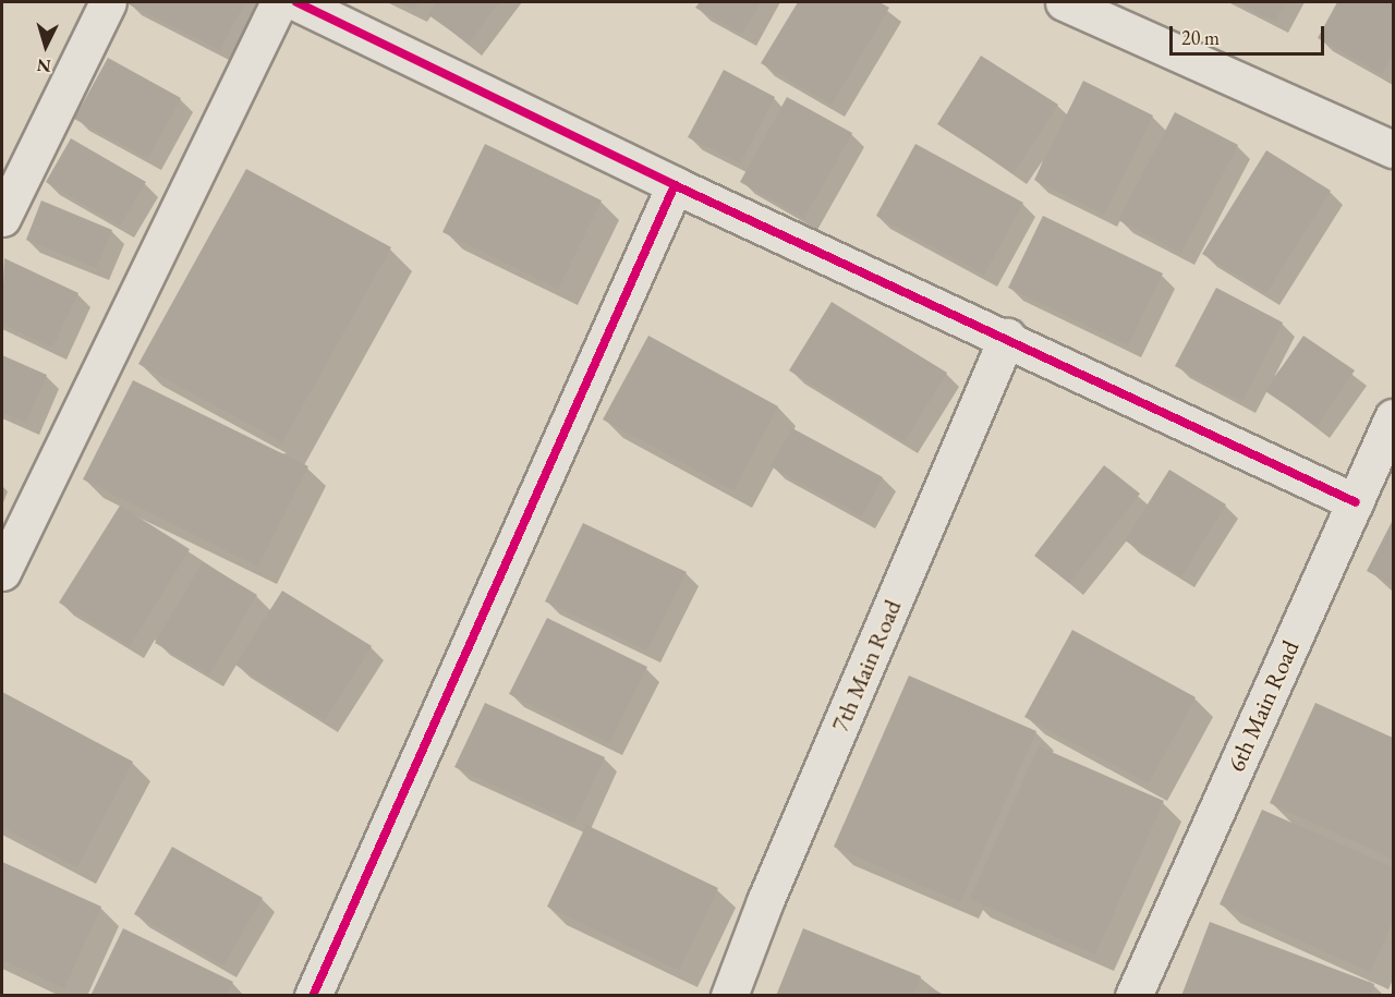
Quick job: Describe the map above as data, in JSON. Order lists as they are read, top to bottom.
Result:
{
  "streets": {
    "street": ["7th Main Road", "6th Main Road"]
  },
  "scale_bar": "20 m",
  "north": "bottom"
}
